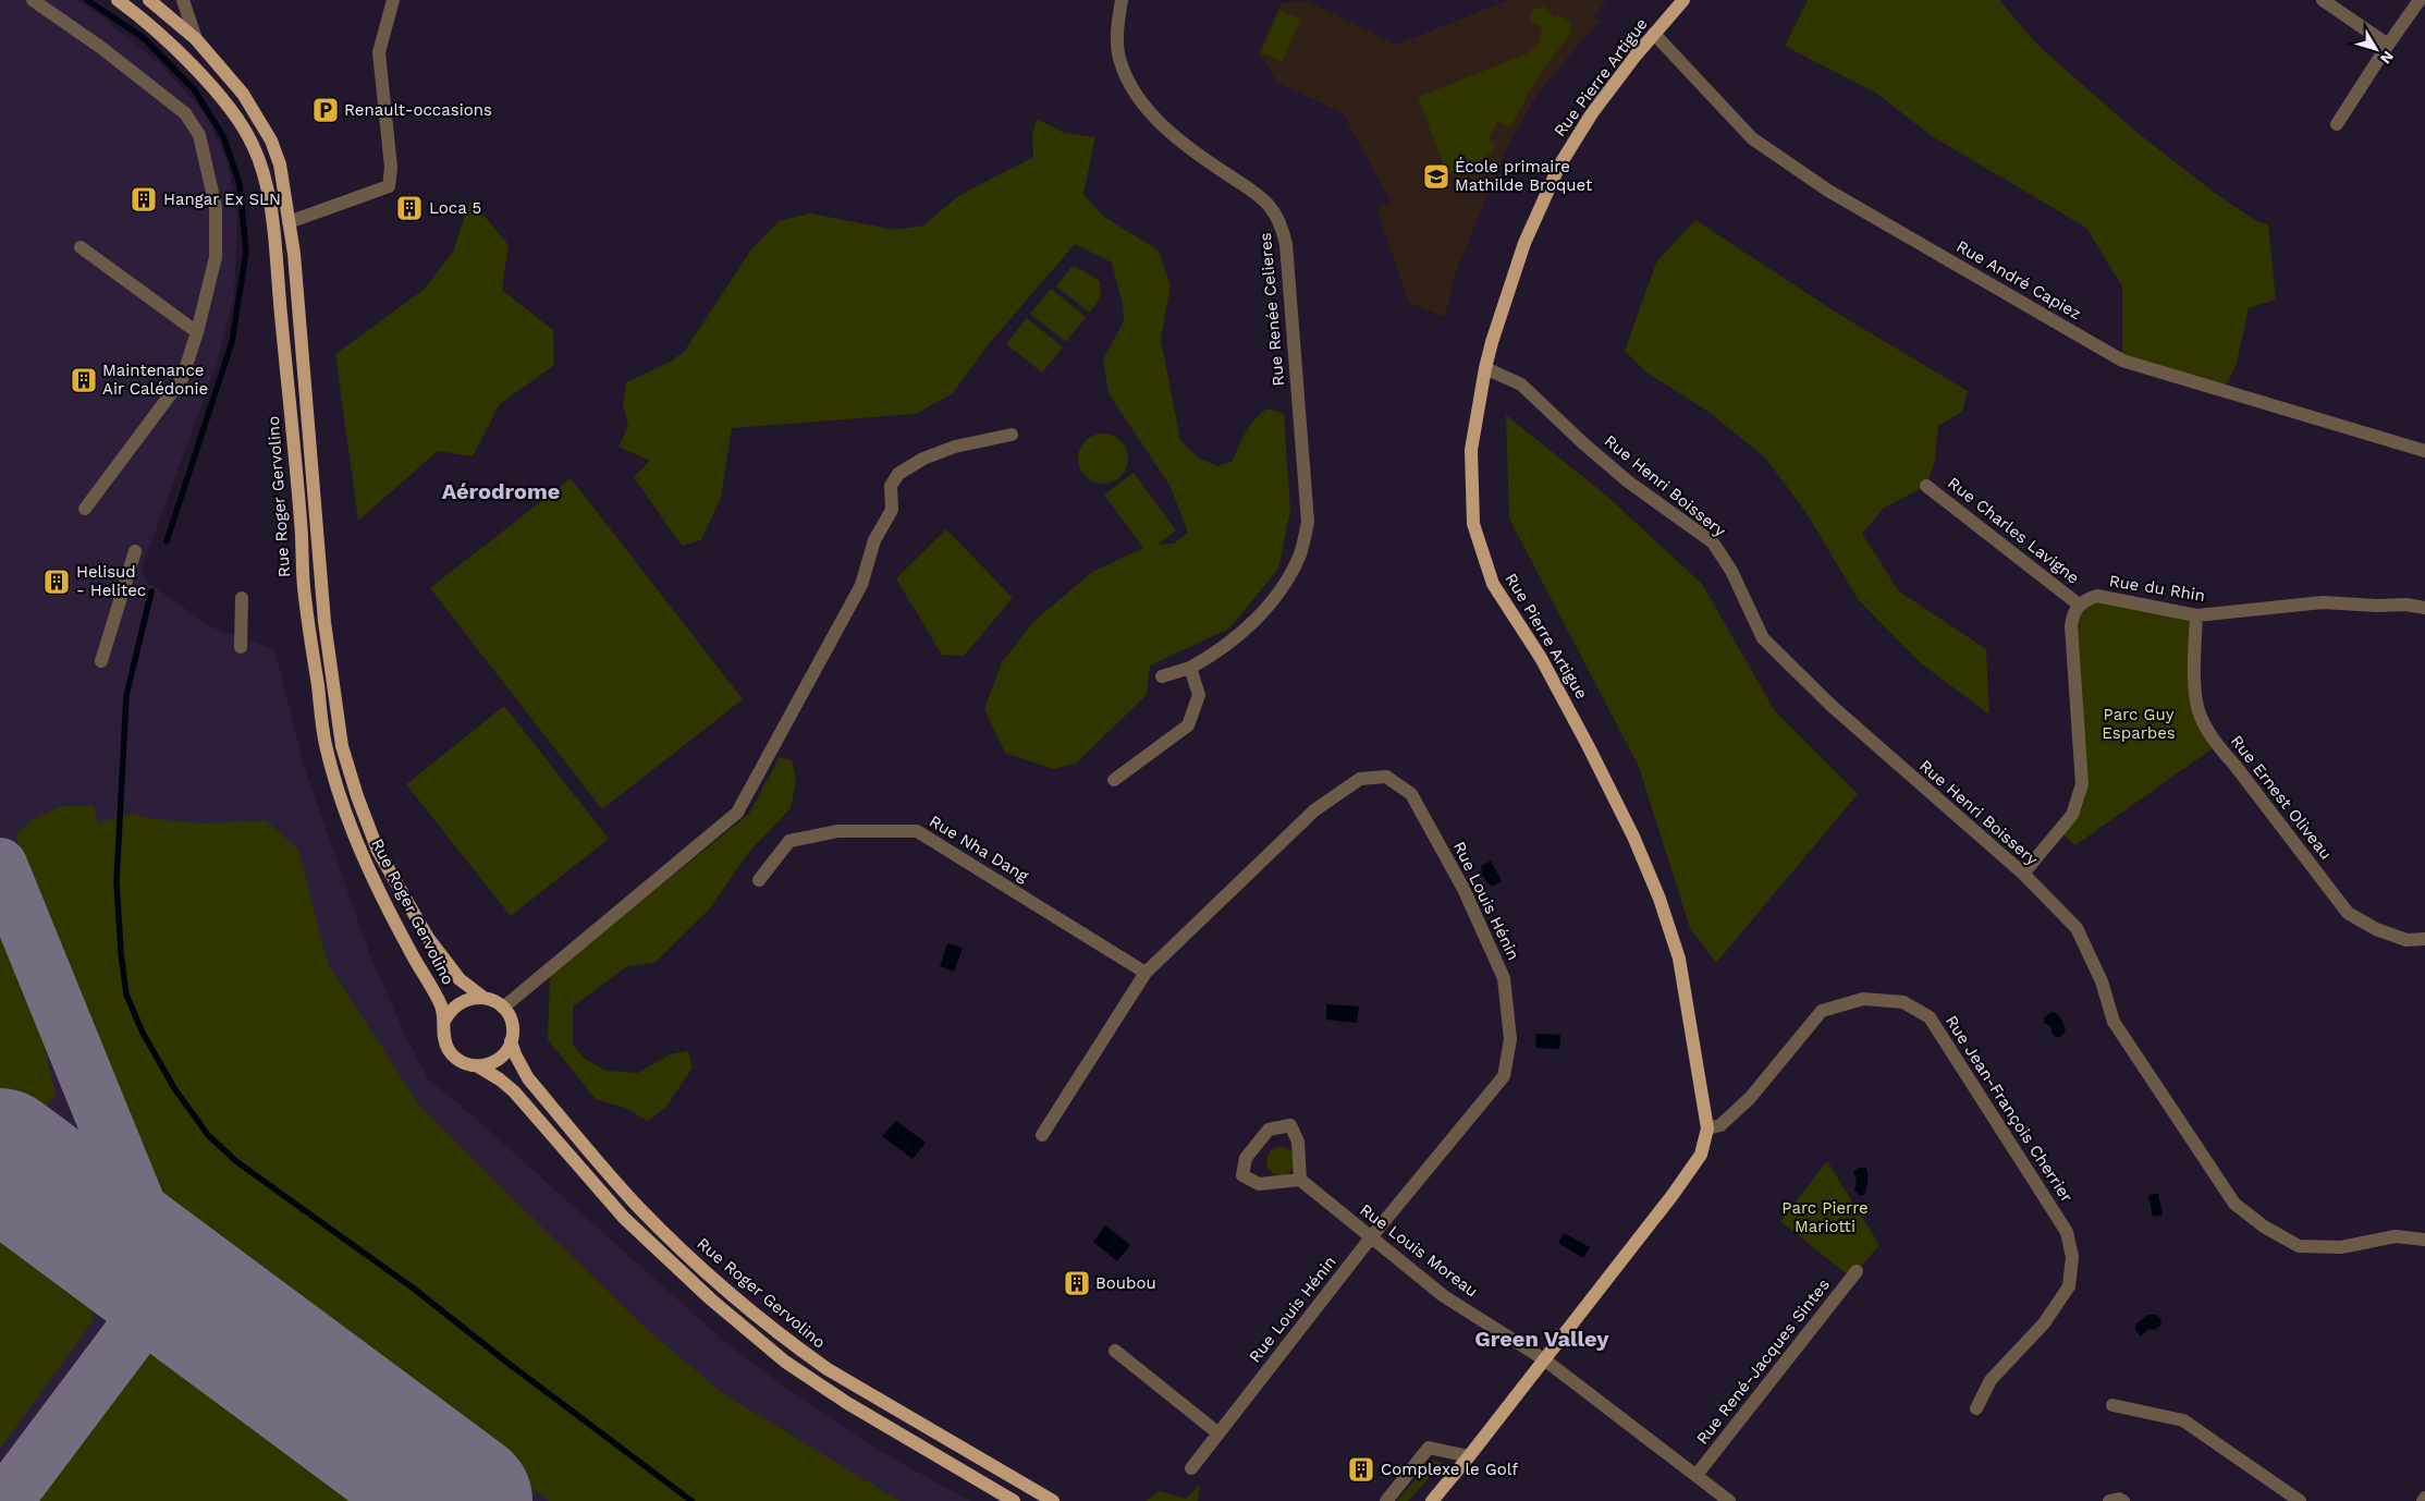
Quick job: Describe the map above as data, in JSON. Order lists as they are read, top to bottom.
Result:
{
  "streets": {
    "main road": ["Rue Pierre Artigue", "Rue Roger Gervolino"],
    "street": [
      "Rue André Capiez",
      "Rue Renée Celieres",
      "Rue Henri Boissery",
      "Rue Charles Lavigne",
      "Rue du Rhin",
      "Rue Ernest Oliveau",
      "Rue Nha Dang",
      "Rue Louis Hénin",
      "Rue Jean-François Cherrier",
      "Rue Louis Moreau",
      "Rue René-Jacques Sintes"
    ]
  },
  "crossings": [
    ["Rue Pierre Artigue", "Rue André Capiez"],
    ["Rue Pierre Artigue", "Rue Henri Boissery"],
    ["Rue Pierre Artigue", "Rue Jean-François Cherrier"],
    ["Rue Charles Lavigne", "Rue du Rhin"],
    ["Rue du Rhin", "Rue Ernest Oliveau"],
    ["Rue Nha Dang", "Rue Louis Hénin"],
    ["Rue Louis Hénin", "Rue Louis Moreau"],
    ["Rue Louis Moreau", "Rue René-Jacques Sintes"]
  ],
  "districts": ["Aérodrome", "Green Valley"],
  "parks": ["Parc Guy Esparbes", "Parc Pierre Mariotti"],
  "places": {
    "parking": ["Renault-occasions"],
    "school or university": ["École primaire Mathilde Broquet"],
    "building": [
      "Hangar Ex SLN",
      "Loca 5",
      "Maintenance Air Calédonie",
      "Helisud - Helitec",
      "Boubou",
      "Complexe le Golf"
    ]
  },
  "north": "bottom right"
}
